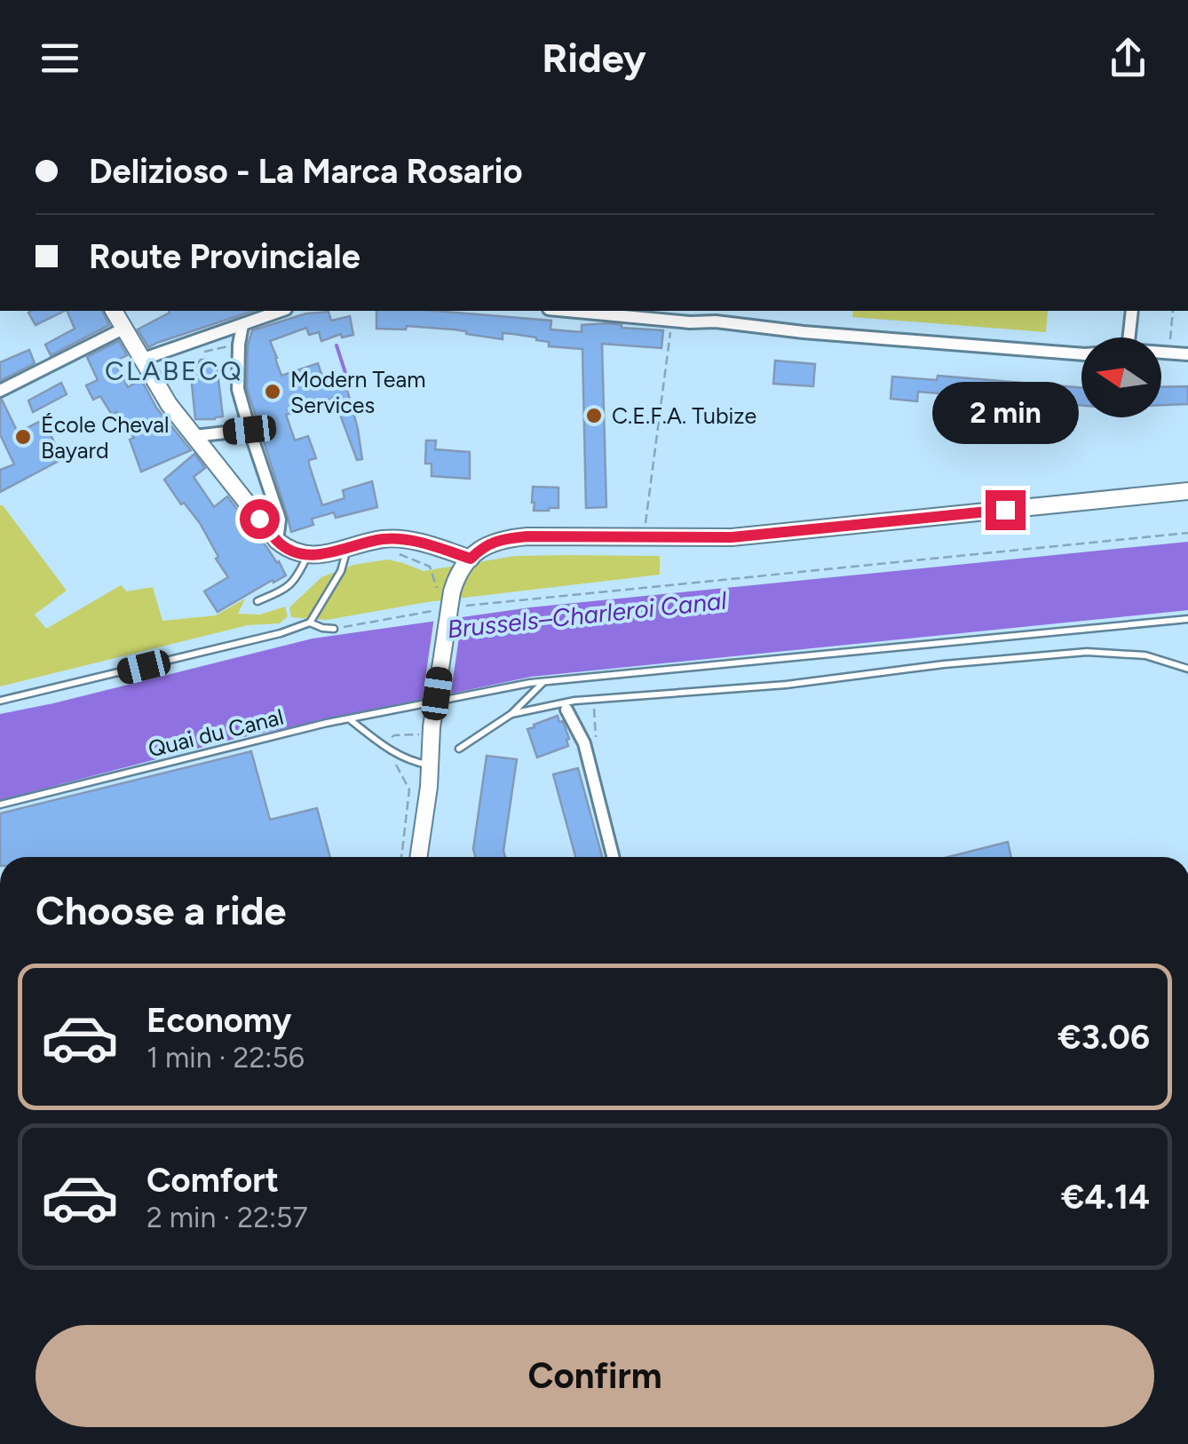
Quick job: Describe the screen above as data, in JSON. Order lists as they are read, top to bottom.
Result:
{
  "streets": {
    "lane": ["Quai du Canal"]
  },
  "districts": ["CLABECQ"],
  "water": ["Brussels–Charleroi Canal"],
  "places": ["Modern Team Services", "C.E.F.A. Tubize", "École Cheval Bayard"],
  "north": "left",
  "page": {
    "header": "Ridey",
    "banner": ["Delizioso - La Marca Rosario", "Route Provinciale"],
    "bubble": "2 min",
    "heading": "Choose a ride",
    "list": [
      {
        "name": "Economy",
        "note": "1 min · 22:56",
        "value": "€3.06"
      },
      {
        "name": "Comfort",
        "note": "2 min · 22:57",
        "value": "€4.14"
      }
    ],
    "buttons": "Confirm"
  }
}
